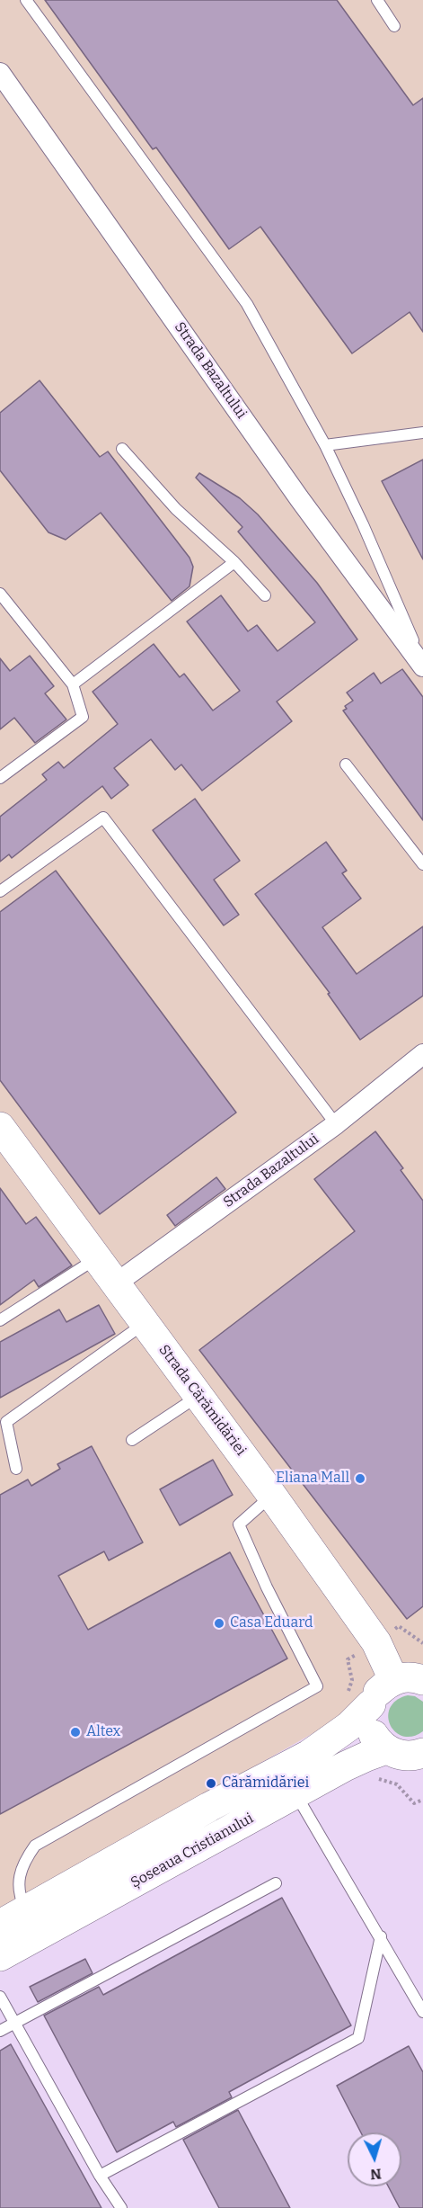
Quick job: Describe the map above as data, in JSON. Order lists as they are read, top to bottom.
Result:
{
  "streets": {
    "street": ["Strada Bazaltului", "Strada Cărămidăriei", "Șoseaua Cristianului"]
  },
  "crossings": [
    ["Strada Bazaltului", "Strada Cărămidăriei"],
    ["Strada Cărămidăriei", "Șoseaua Cristianului"]
  ],
  "places": [
    "Eliana Mall",
    "Casa Eduard",
    "Altex",
    "Cărămidăriei"
  ],
  "north": "bottom"
}
